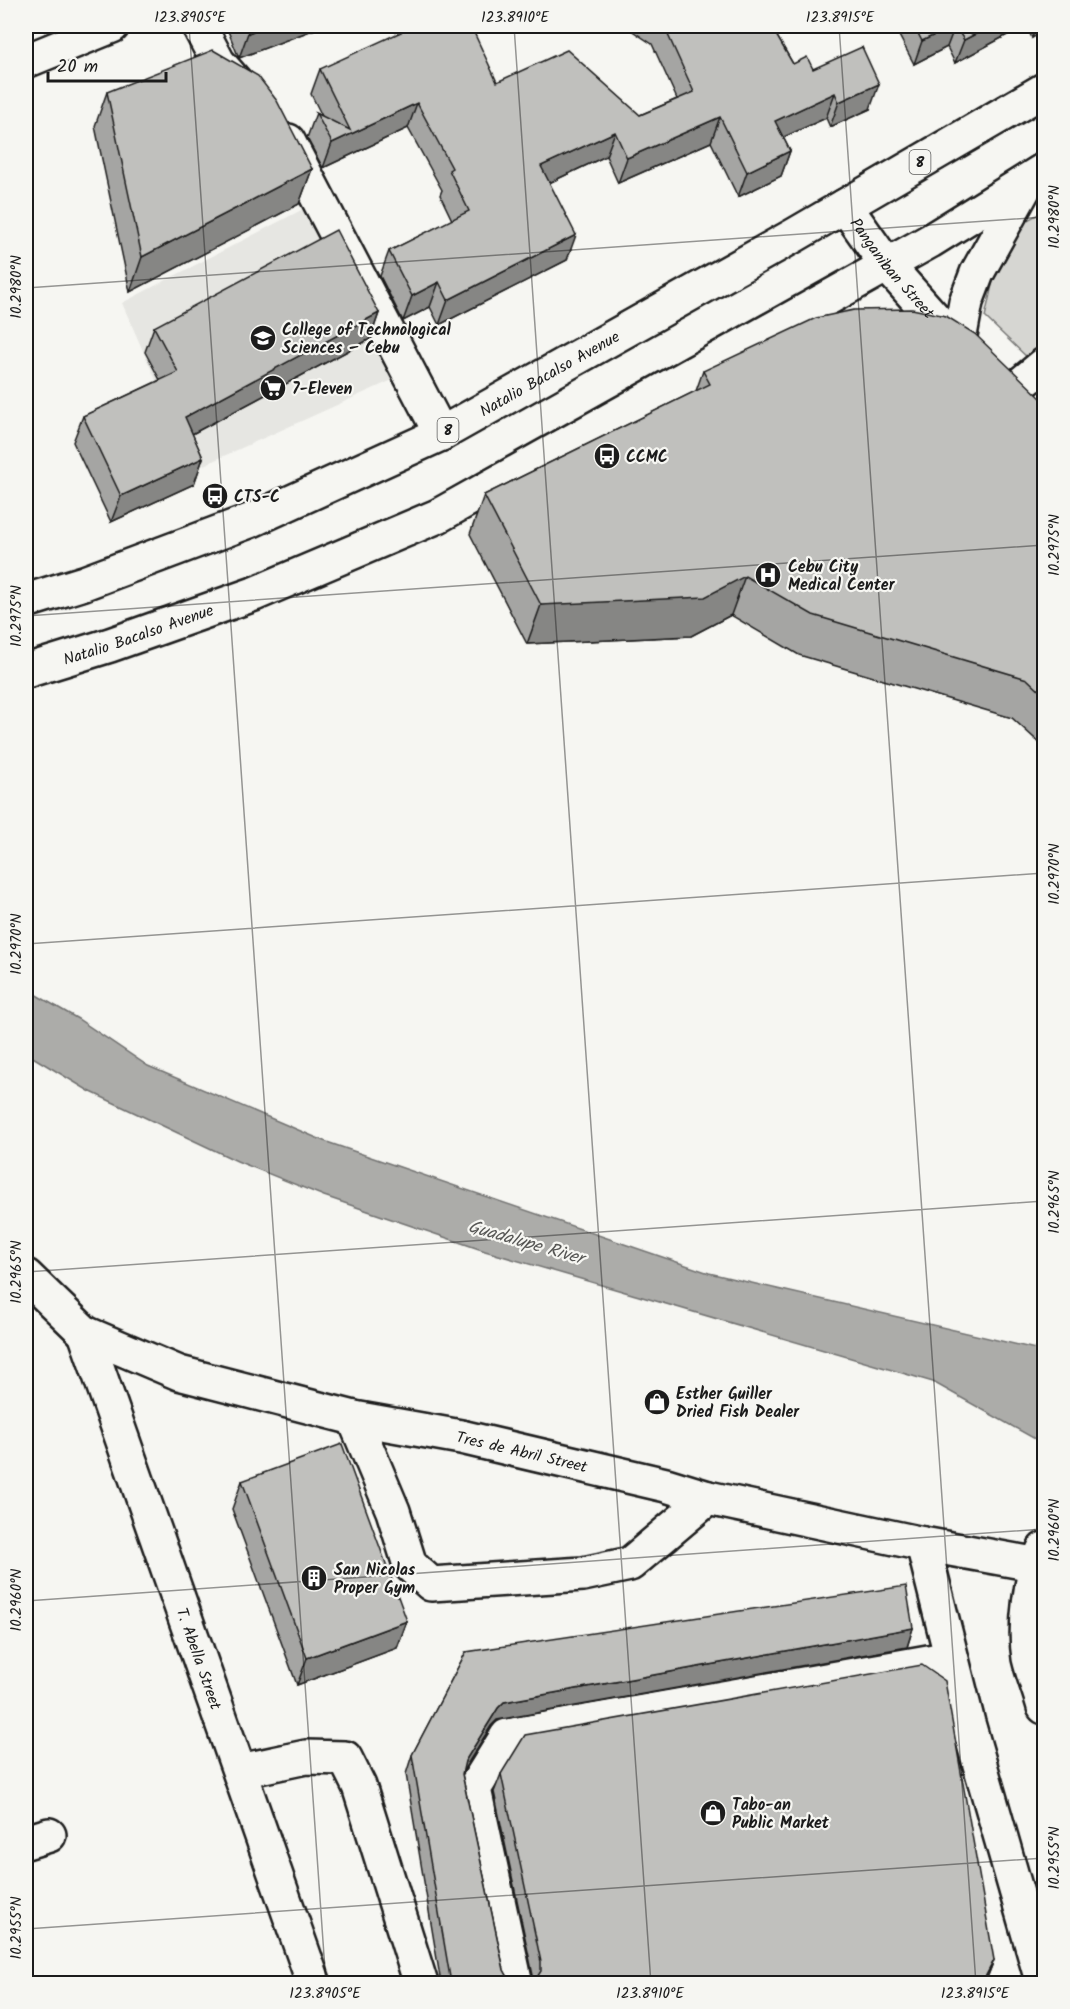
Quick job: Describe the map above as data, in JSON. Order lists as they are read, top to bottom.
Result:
{
  "streets": {
    "street": [
      "8",
      "Panganiban Street",
      "Natalio Bacalso Avenue",
      "Tres de Abril Street",
      "T. Abella Street"
    ]
  },
  "crossings": [
    ["Panganiban Street", "Natalio Bacalso Avenue"],
    ["Tres de Abril Street", "T. Abella Street"]
  ],
  "water": ["Guadalupe River"],
  "places": {
    "school or university": ["College of Technological Sciences – Cebu"],
    "supermarket": ["7-Eleven"],
    "bus stop": ["CCMC", "CTS-C"],
    "hospital": ["Cebu City Medical Center"],
    "shop": ["Esther Guiller Dried Fish Dealer", "Tabo-an Public Market"],
    "building": ["San Nicolas Proper Gym"]
  },
  "scale_bar": "20 m",
  "coordinates": [
    "123.8905°E",
    "123.8910°E",
    "123.8915°E",
    "10.2980°N",
    "10.2975°N",
    "10.2970°N",
    "10.2965°N",
    "10.2960°N",
    "10.2955°N"
  ]
}
